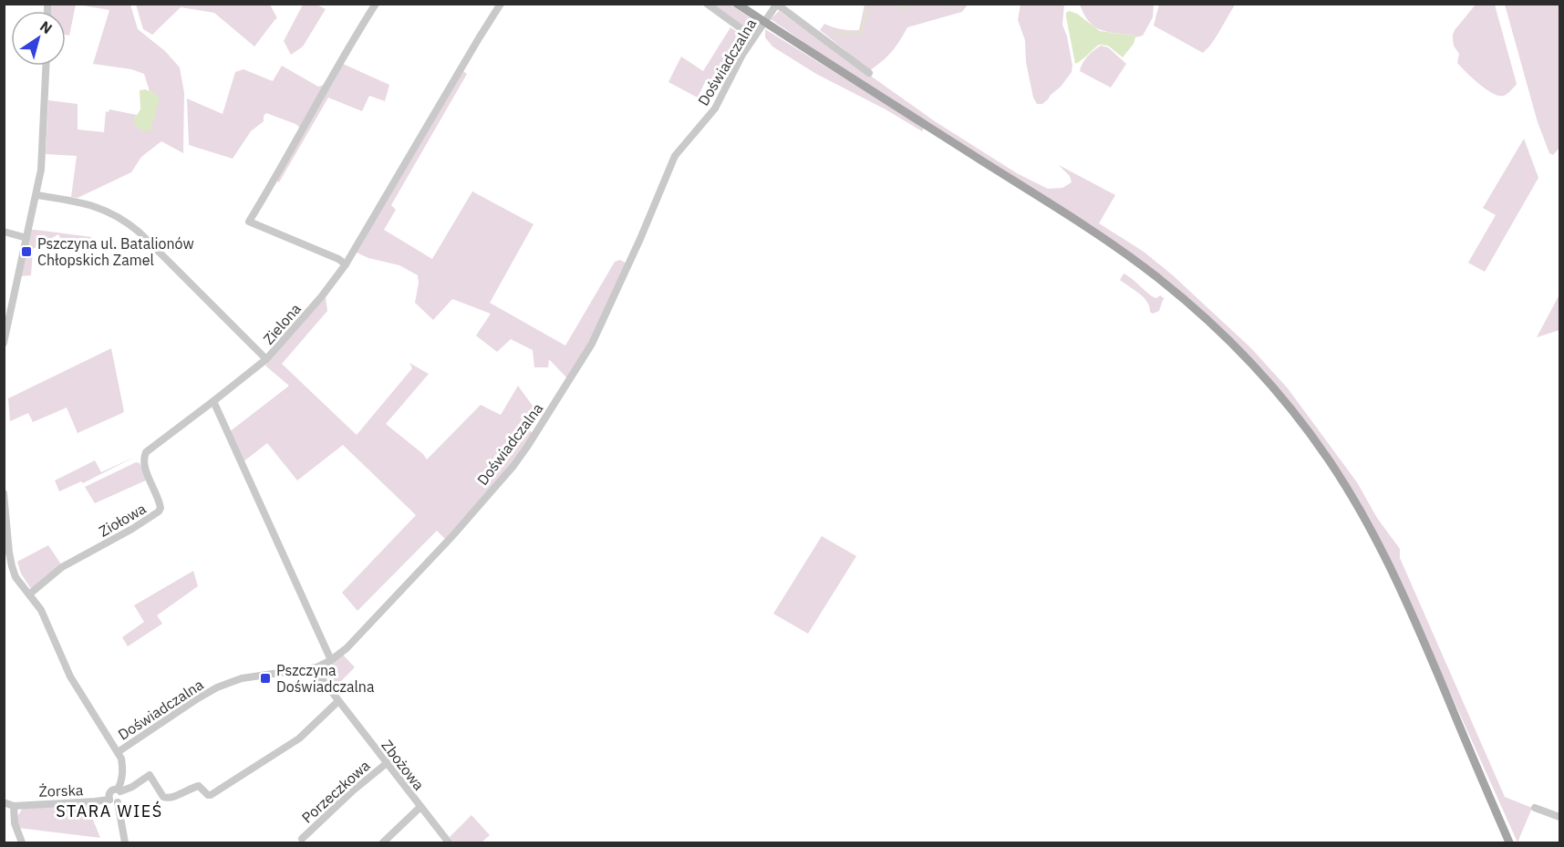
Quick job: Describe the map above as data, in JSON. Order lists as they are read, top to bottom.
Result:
{
  "streets": {
    "street": [
      "Doświadczalna",
      "Zielona",
      "Ziołowa",
      "Zbożowa",
      "Żorska",
      "Porzeczkowa"
    ]
  },
  "crossings": [
    ["Doświadczalna", "Zbożowa"],
    ["Zielona", "Ziołowa"],
    ["Zbożowa", "Porzeczkowa"]
  ],
  "districts": ["STARA WIEŚ"],
  "places": {
    "transit": ["Pszczyna ul. Batalionów Chłopskich Zamel", "Pszczyna Doświadczalna"]
  },
  "north": "top right"
}
